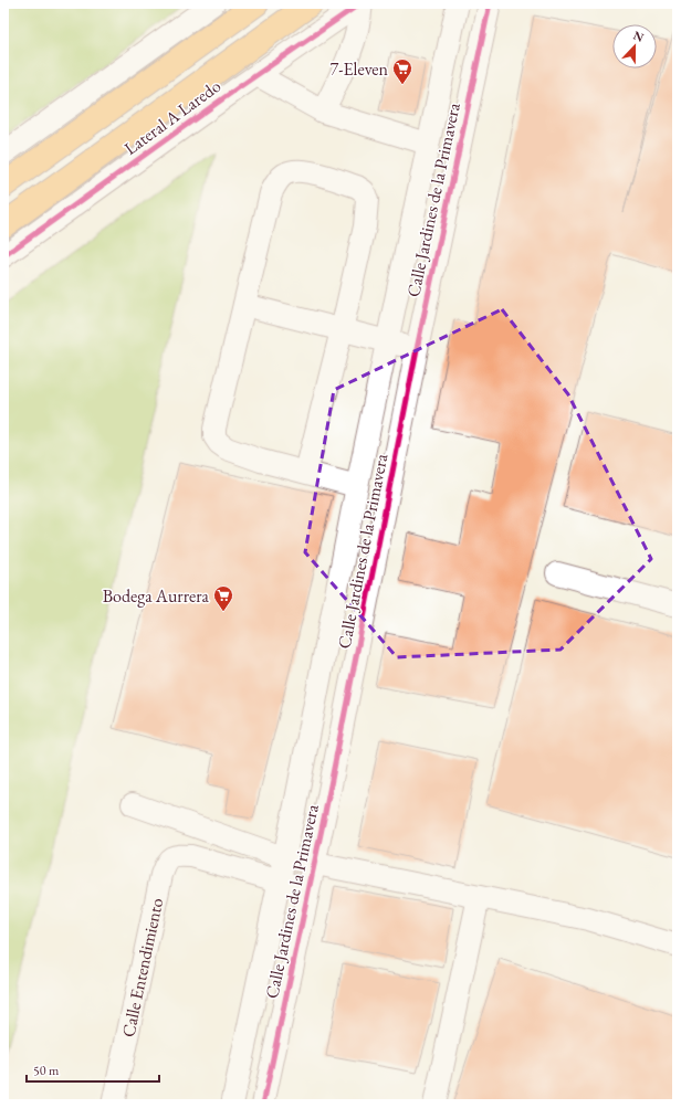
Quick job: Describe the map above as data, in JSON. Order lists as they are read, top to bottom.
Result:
{
  "streets": {
    "street": ["Lateral A Laredo", "Calle Jardines de la Primavera", "Calle Entendimiento"]
  },
  "crossings": [
    ["Calle Jardines de la Primavera", "Calle Entendimiento"]
  ],
  "places": {
    "supermarket": ["7-Eleven", "Bodega Aurrera"]
  },
  "scale_bar": "50 m",
  "north": "top"
}
